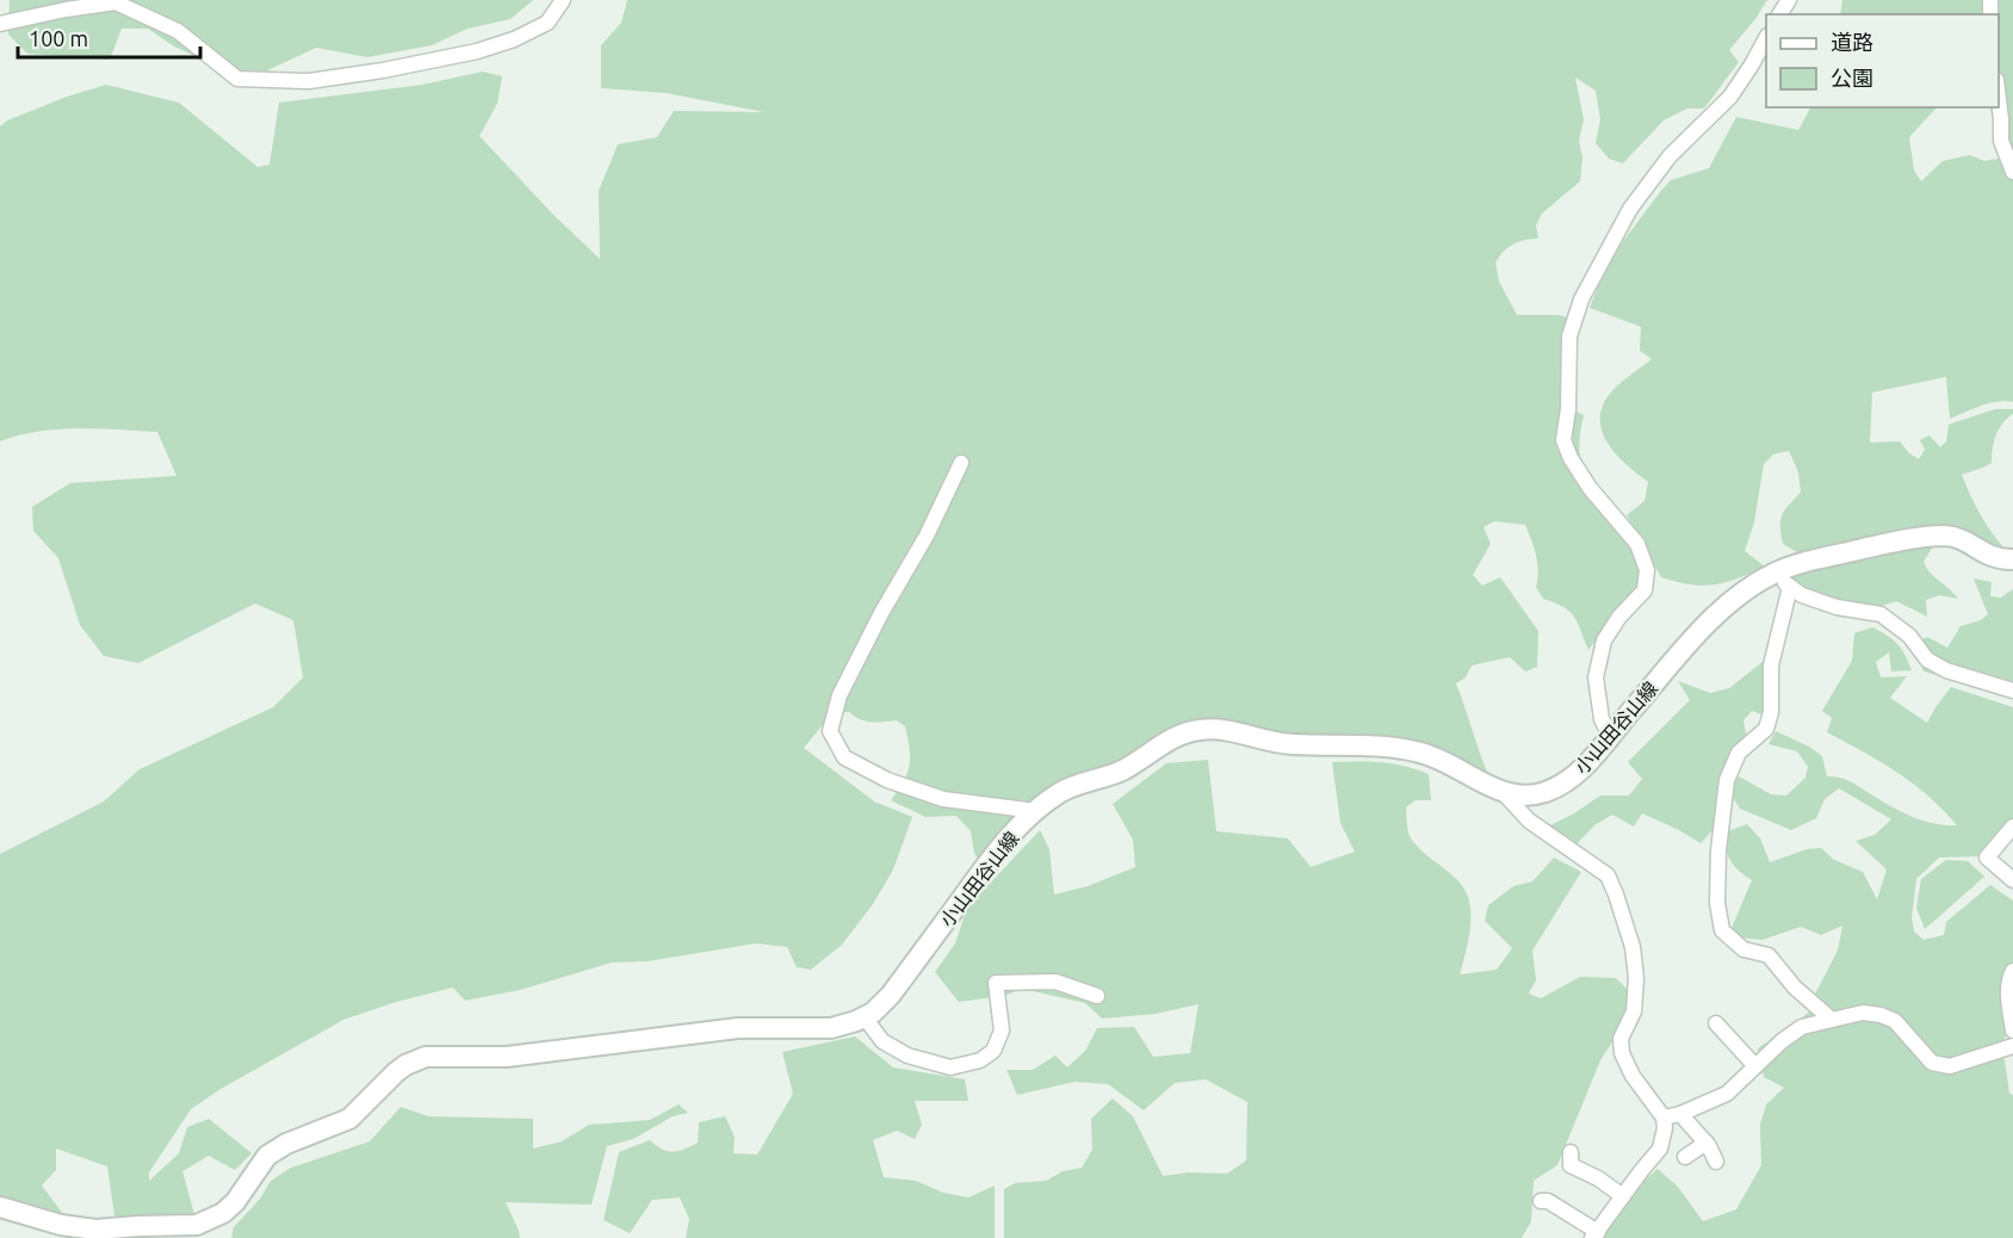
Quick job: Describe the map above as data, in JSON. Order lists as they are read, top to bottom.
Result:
{
  "streets": {
    "main road": ["小山田谷山線"]
  },
  "legend": ["道路", "公園"],
  "scale_bar": "100 m"
}
